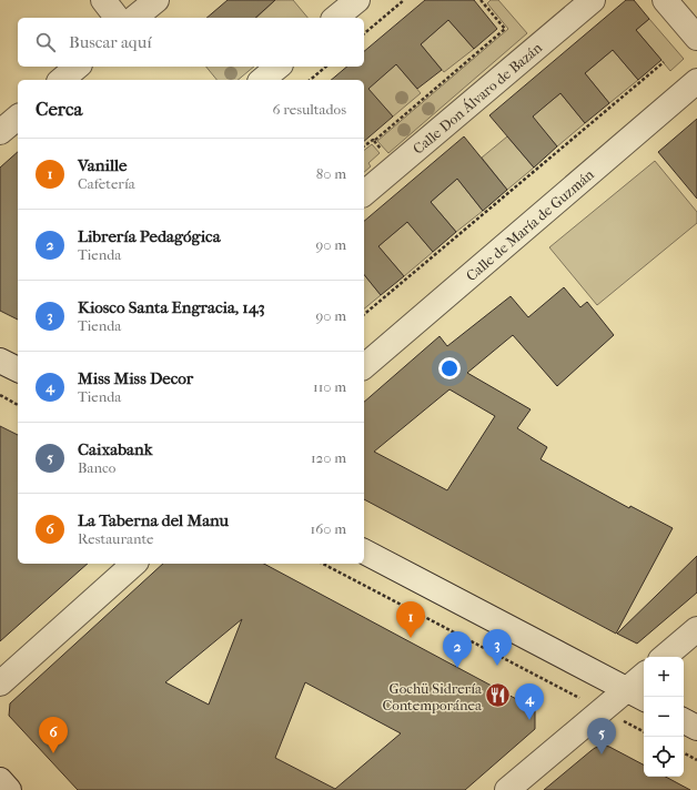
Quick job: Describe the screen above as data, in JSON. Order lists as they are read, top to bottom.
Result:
{
  "streets": {
    "street": ["Calle Don Álvaro de Bazán", "Calle de María de Guzmán"]
  },
  "places": {
    "restaurant": ["Gochü Sidrería Contemporánea"]
  },
  "page": {
    "search": "Buscar aquí",
    "heading": ["Cerca", "6 resultados"],
    "list": [
      {
        "mark": "1",
        "name": "Vanille",
        "note": "Cafetería",
        "value": "80 m"
      },
      {
        "mark": "2",
        "name": "Librería Pedagógica",
        "note": "Tienda",
        "value": "90 m"
      },
      {
        "mark": "3",
        "name": "Kiosco Santa Engracia, 143",
        "note": "Tienda",
        "value": "90 m"
      },
      {
        "mark": "4",
        "name": "Miss Miss Decor",
        "note": "Tienda",
        "value": "110 m"
      },
      {
        "mark": "5",
        "name": "Caixabank",
        "note": "Banco",
        "value": "120 m"
      },
      {
        "mark": "6",
        "name": "La Taberna del Manu",
        "note": "Restaurante",
        "value": "160 m"
      }
    ],
    "pins": [
      "1",
      "3",
      "2",
      "4",
      "6",
      "5"
    ],
    "map_buttons": ["+", "−"]
  }
}
